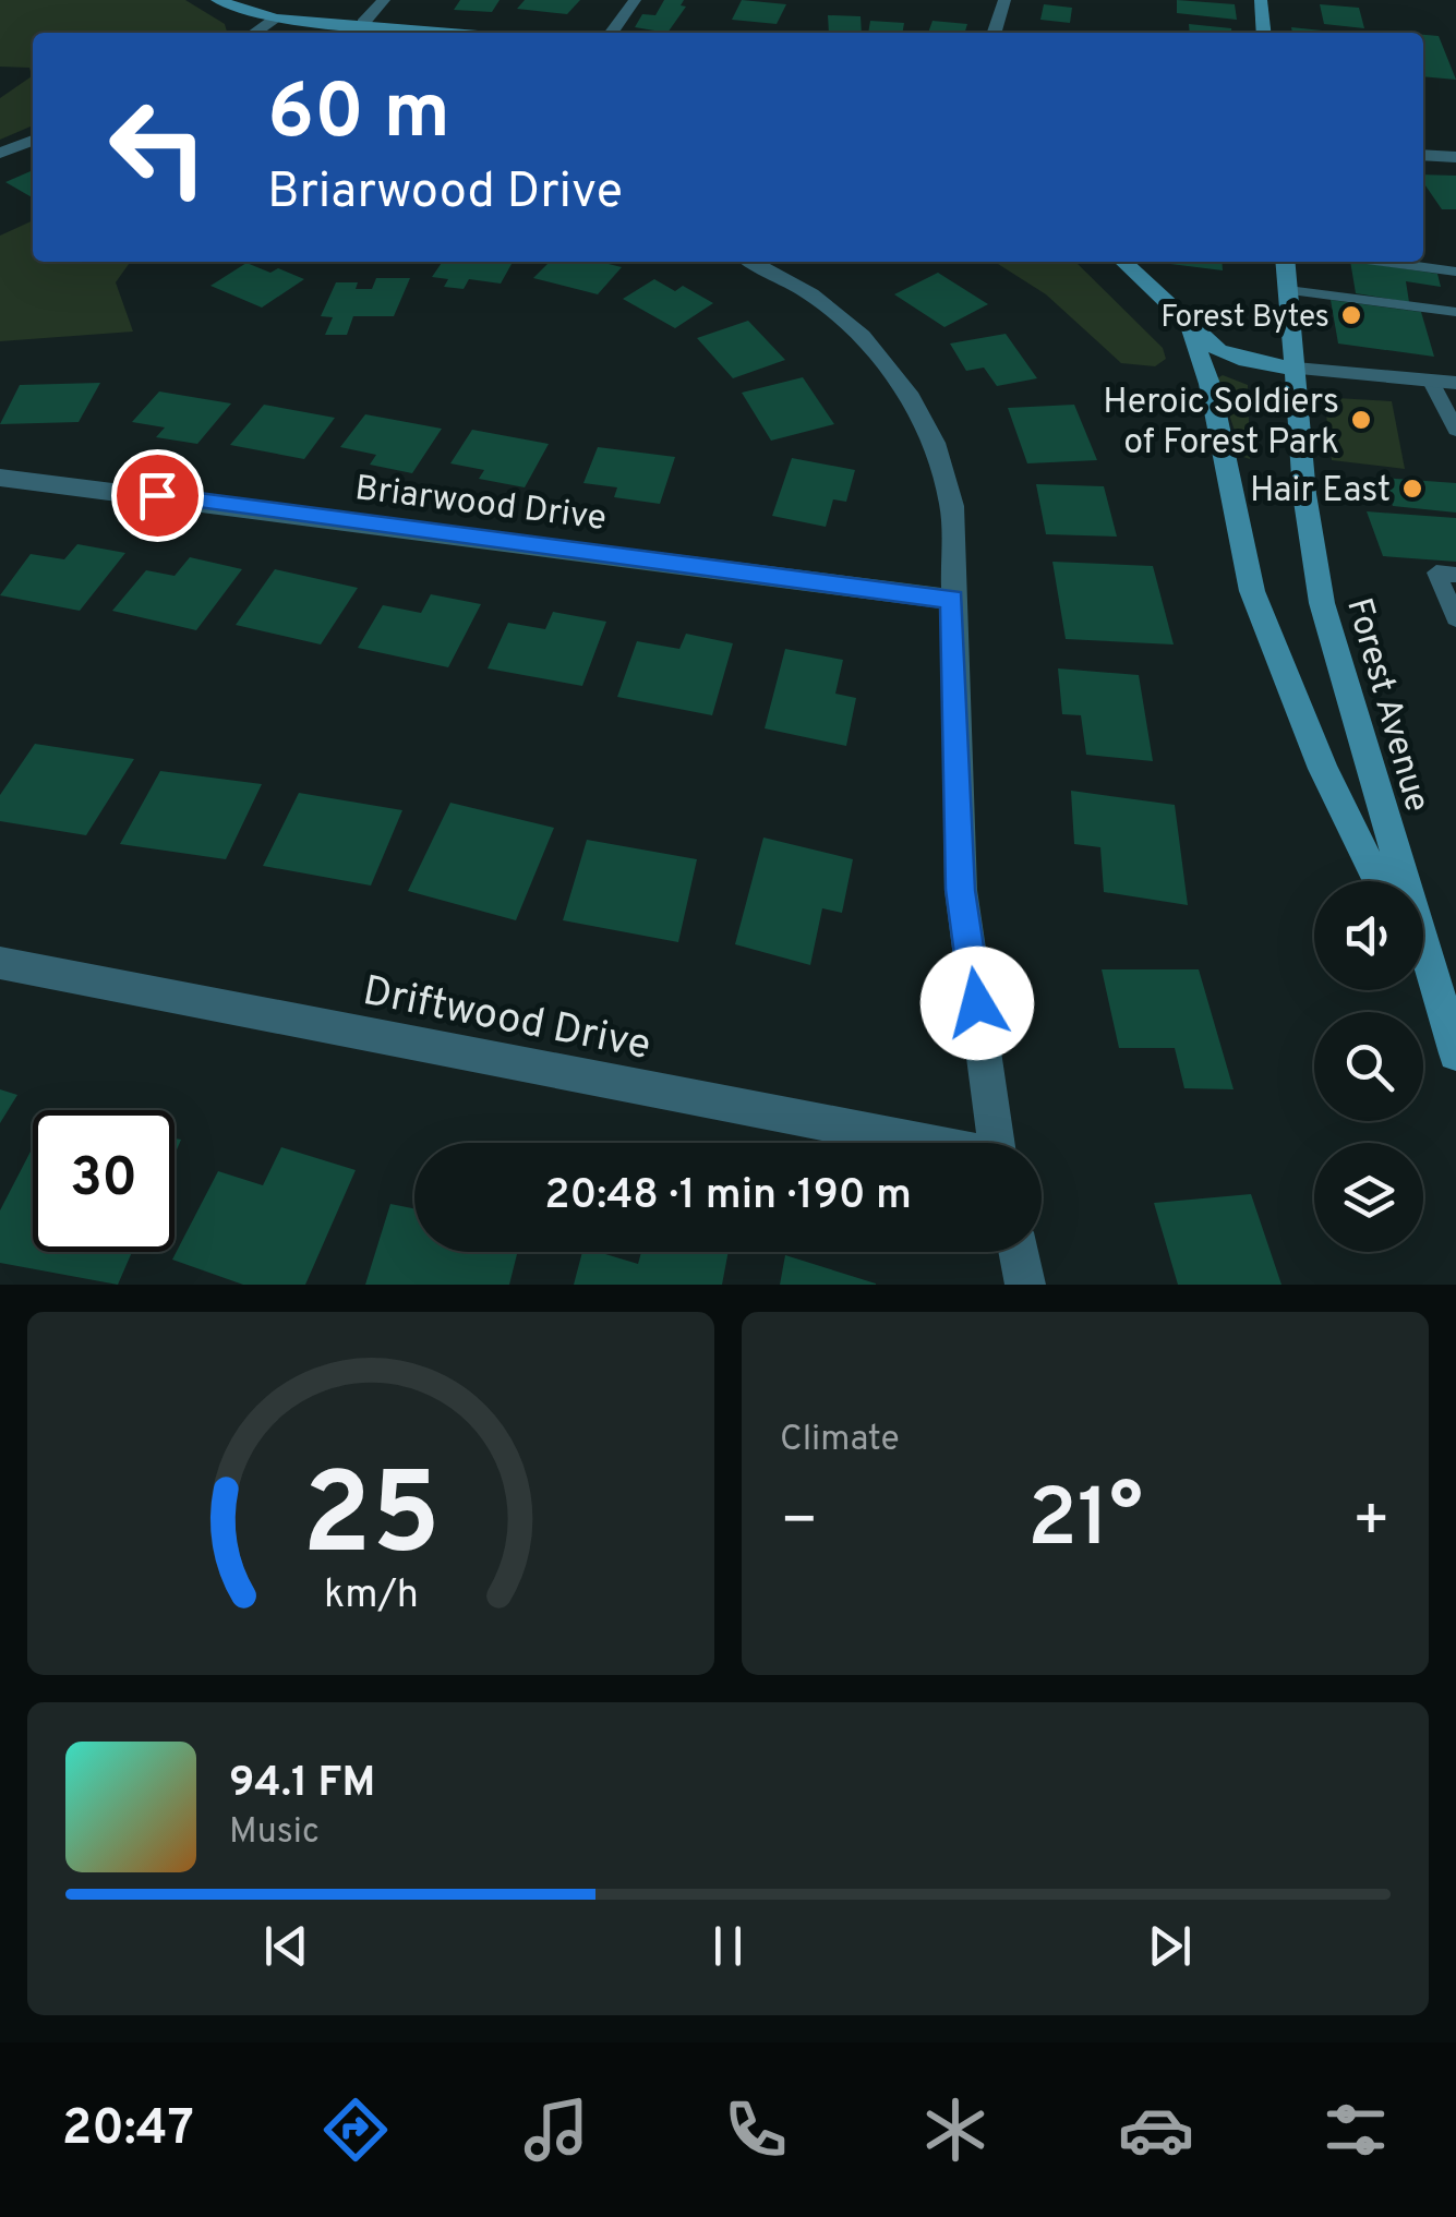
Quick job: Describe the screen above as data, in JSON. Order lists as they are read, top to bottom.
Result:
{
  "streets": {
    "main road": ["Forest Avenue"],
    "street": ["Briarwood Drive", "Driftwood Drive"]
  },
  "places": ["Forest Bytes", "Heroic Soldiers of Forest Park", "Hair East"],
  "page": {
    "turn": ["60 m", "Briarwood Drive"],
    "limit": "30",
    "trip": "20:48 · 1 min · 190 m",
    "tile": "Climate",
    "heat": ["−", "21°", "+"],
    "song": ["94.1 FM", "Music"],
    "tabs": "20:47",
    "gauge": ["25", "km/h"]
  }
}
